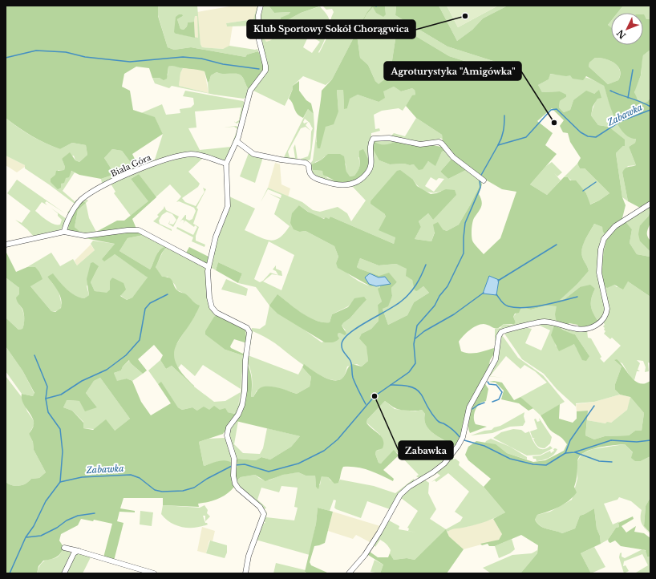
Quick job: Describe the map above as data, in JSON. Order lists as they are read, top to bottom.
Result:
{
  "streets": {
    "street": ["Biała Góra"]
  },
  "water": ["Zabawka"],
  "places": ["Klub Sportowy Sokół Chorągwica", "Agroturystyka \"Amigówka\"", "Zabawka"],
  "north": "bottom left"
}
